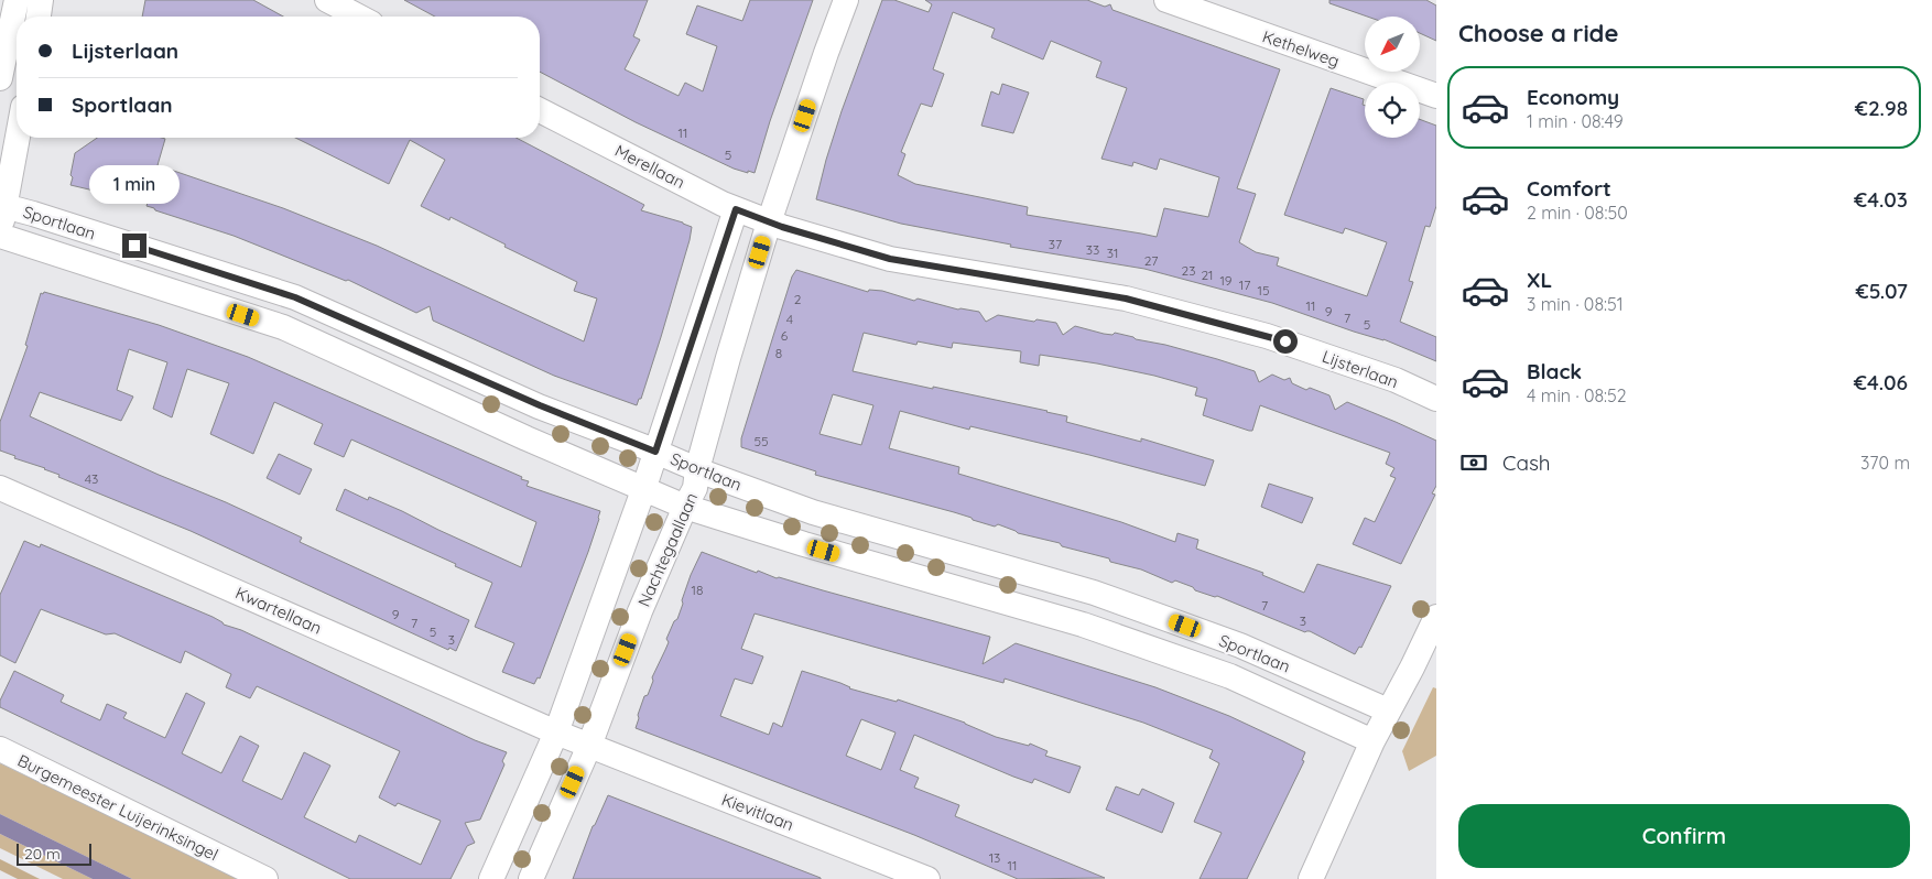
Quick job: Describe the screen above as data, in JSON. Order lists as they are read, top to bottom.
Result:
{
  "streets": {
    "street": [
      "Kethelweg",
      "Merellaan",
      "Sportlaan",
      "Lijsterlaan",
      "Nachtegaallaan",
      "Kwartellaan",
      "Burgemeester Luijerinksingel",
      "Kievitlaan"
    ]
  },
  "crossings": [
    ["Merellaan", "Lijsterlaan"],
    ["Merellaan", "Nachtegaallaan"],
    ["Sportlaan", "Nachtegaallaan"],
    ["Lijsterlaan", "Nachtegaallaan"],
    ["Nachtegaallaan", "Kievitlaan"]
  ],
  "house_numbers": [
    "11",
    "5",
    "37",
    "33",
    "31",
    "27",
    "23",
    "21",
    "19",
    "17",
    "15",
    "2",
    "11",
    "9",
    "7",
    "4",
    "5",
    "6",
    "8",
    "55",
    "43",
    "18",
    "7",
    "9",
    "3",
    "7",
    "5",
    "3",
    "13",
    "11"
  ],
  "scale_bar": "20 m",
  "north": "bottom left",
  "page": {
    "heading": "Choose a ride",
    "banner": ["Lijsterlaan", "Sportlaan"],
    "list": [
      {
        "name": "Economy",
        "note": "1 min · 08:49",
        "value": "€2.98"
      },
      {
        "name": "Comfort",
        "note": "2 min · 08:50",
        "value": "€4.03"
      },
      {
        "name": "XL",
        "note": "3 min · 08:51",
        "value": "€5.07"
      },
      {
        "name": "Black",
        "note": "4 min · 08:52",
        "value": "€4.06"
      }
    ],
    "bubble": "1 min",
    "pay": ["Cash", "370 m"],
    "buttons": "Confirm",
    "scale": "20 m"
  }
}
